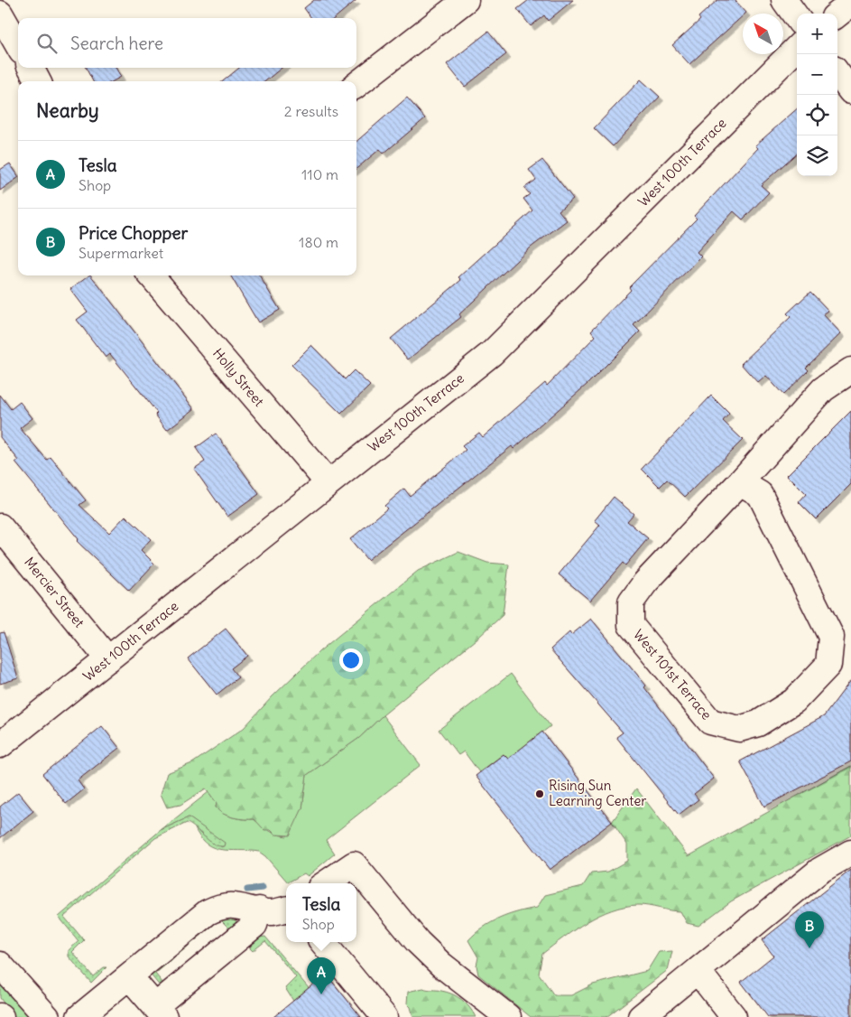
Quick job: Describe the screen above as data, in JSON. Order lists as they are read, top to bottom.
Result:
{
  "streets": {
    "street": [
      "West 100th Terrace",
      "Holly Street",
      "Mercier Street",
      "West 101st Terrace"
    ]
  },
  "crossings": [
    ["West 100th Terrace", "Holly Street"],
    ["West 100th Terrace", "Mercier Street"]
  ],
  "places": ["Rising Sun Learning Center"],
  "north": "top left",
  "page": {
    "map_buttons": ["+", "−"],
    "search": "Search here",
    "heading": ["Nearby", "2 results"],
    "list": [
      {
        "mark": "A",
        "name": "Tesla",
        "note": "Shop",
        "value": "110 m"
      },
      {
        "mark": "B",
        "name": "Price Chopper",
        "note": "Supermarket",
        "value": "180 m"
      }
    ],
    "popup": ["Tesla", "Shop"],
    "pins": ["B", "A"]
  }
}
